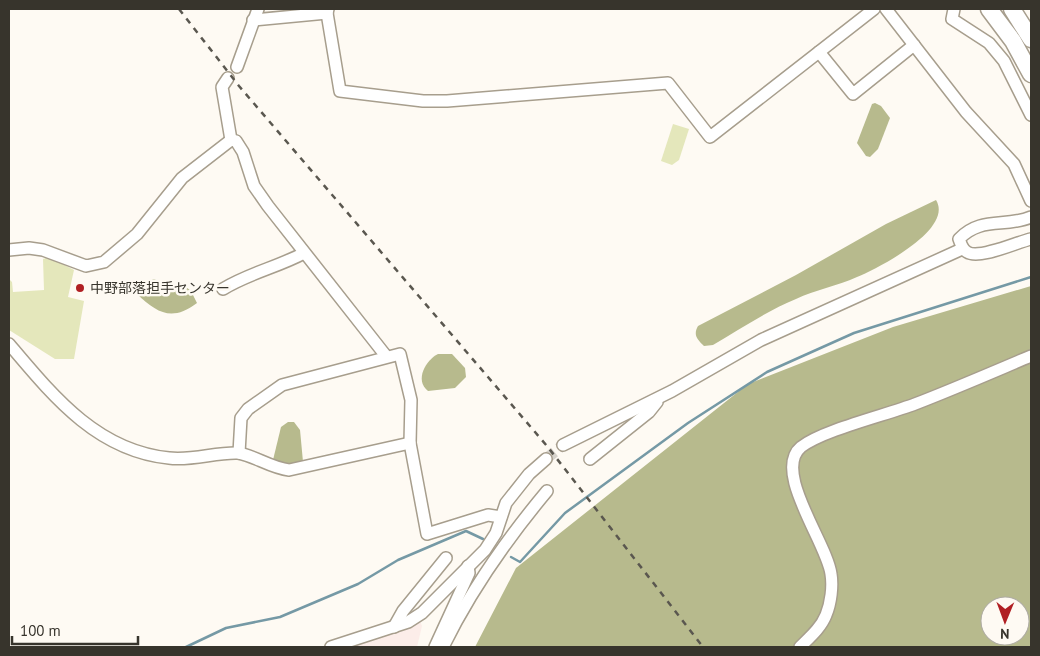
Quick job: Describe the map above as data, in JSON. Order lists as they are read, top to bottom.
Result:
{
  "places": ["中野部落担手センター"],
  "scale_bar": "100 m",
  "north": "bottom"
}
